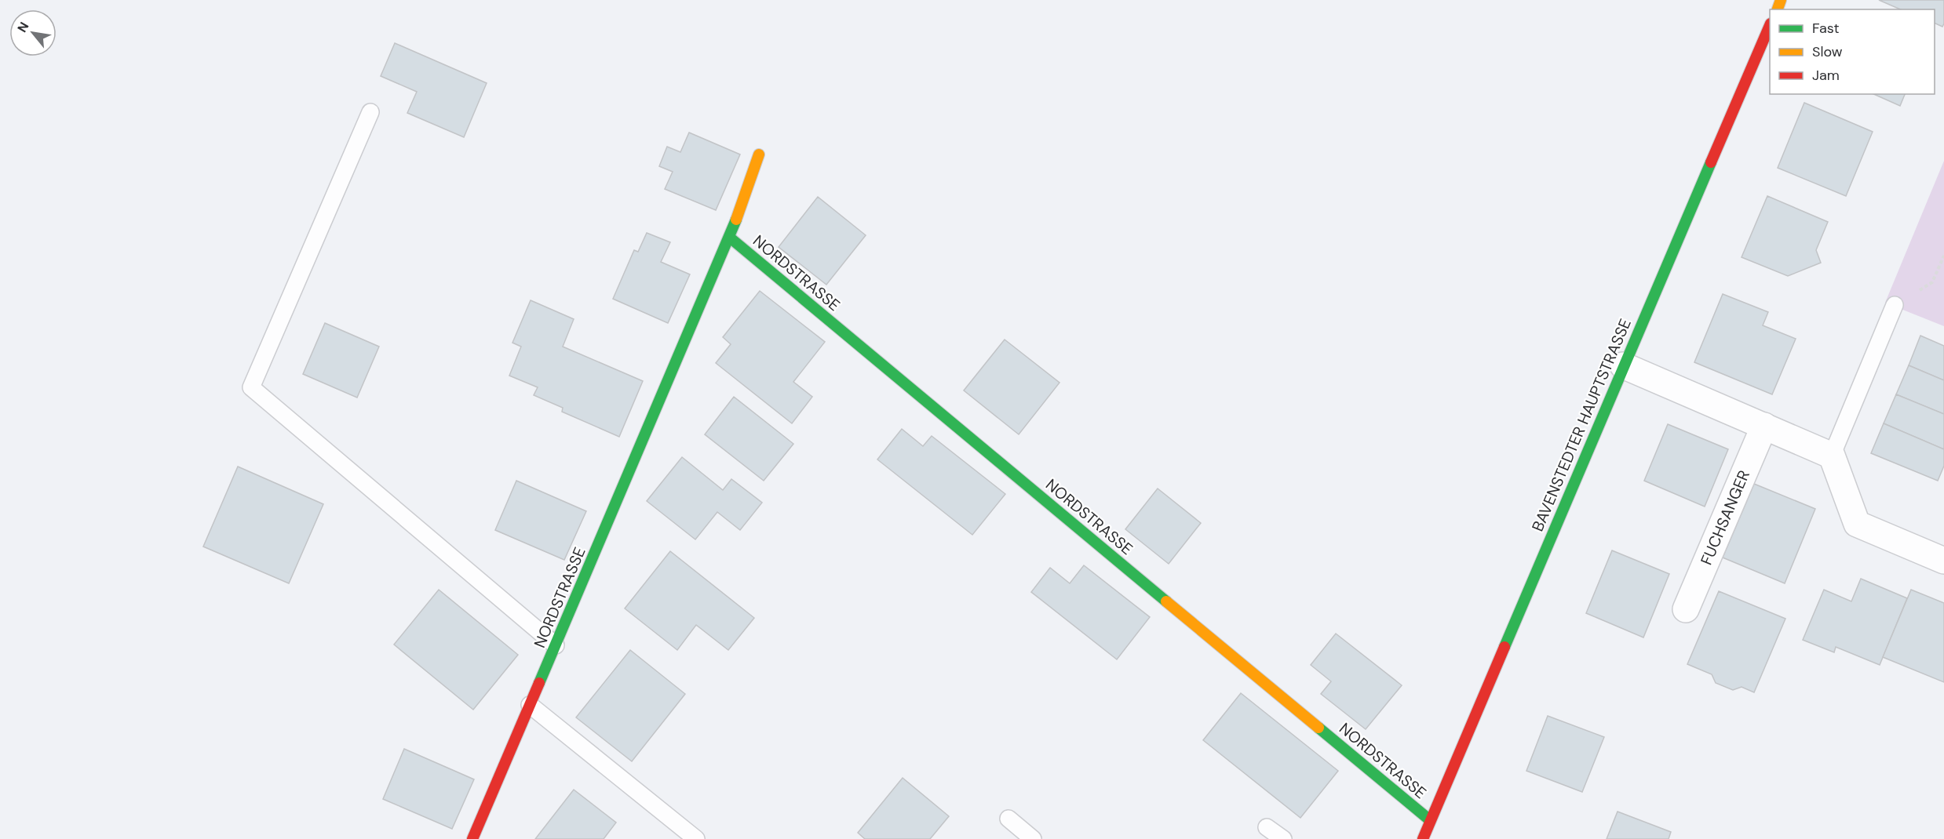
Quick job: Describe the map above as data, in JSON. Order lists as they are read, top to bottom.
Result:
{
  "streets": {
    "street": ["NORDSTRASSE", "BAVENSTEDTER HAUPTSTRASSE", "FUCHSANGER"]
  },
  "crossings": [
    ["NORDSTRASSE", "BAVENSTEDTER HAUPTSTRASSE"]
  ],
  "legend": ["Fast", "Slow", "Jam"],
  "north": "top left"
}
